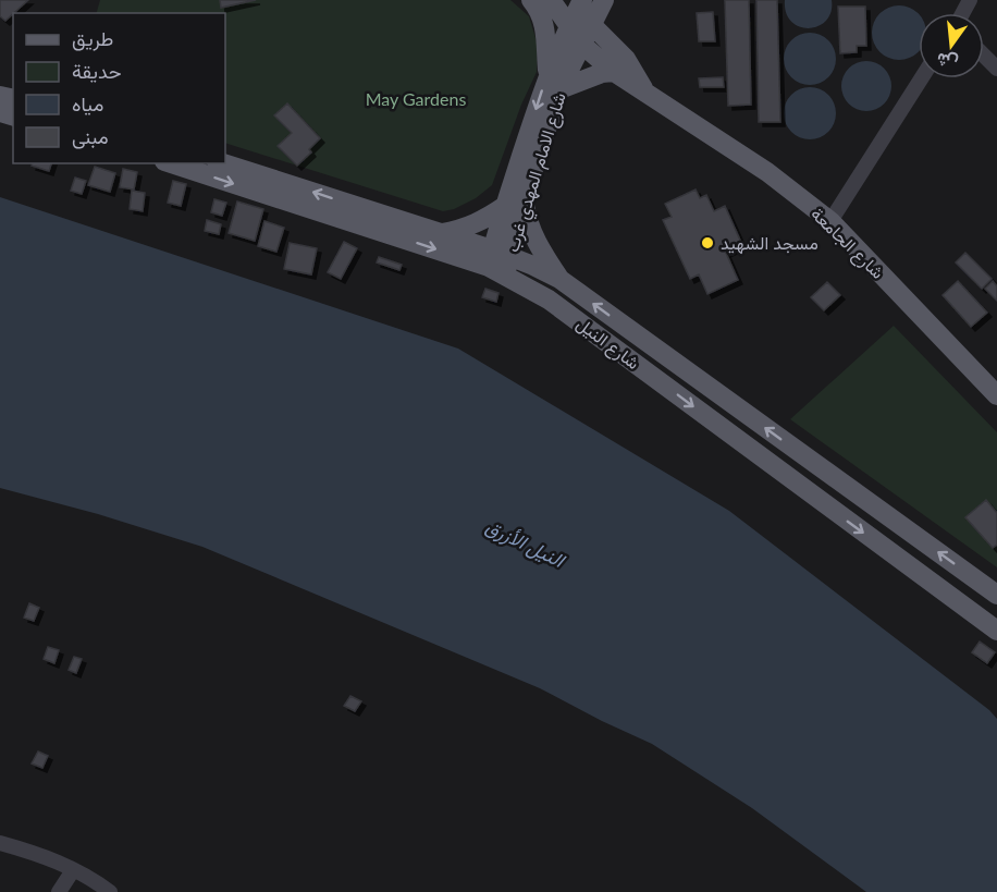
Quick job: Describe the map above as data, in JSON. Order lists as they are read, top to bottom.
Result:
{
  "streets": {
    "main road": ["شارع الامام المهدي غرب", "شارع الجامعة", "شارع النيل"]
  },
  "crossings": [
    ["شارع الامام المهدي غرب", "شارع الجامعة"],
    ["شارع الامام المهدي غرب", "شارع النيل"]
  ],
  "water": ["النيل الأزرق"],
  "parks": ["May Gardens"],
  "places": ["مسجد الشهيد"],
  "legend": [
    "طريق",
    "حديقة",
    "مياه",
    "مبنى"
  ],
  "north": "bottom"
}
